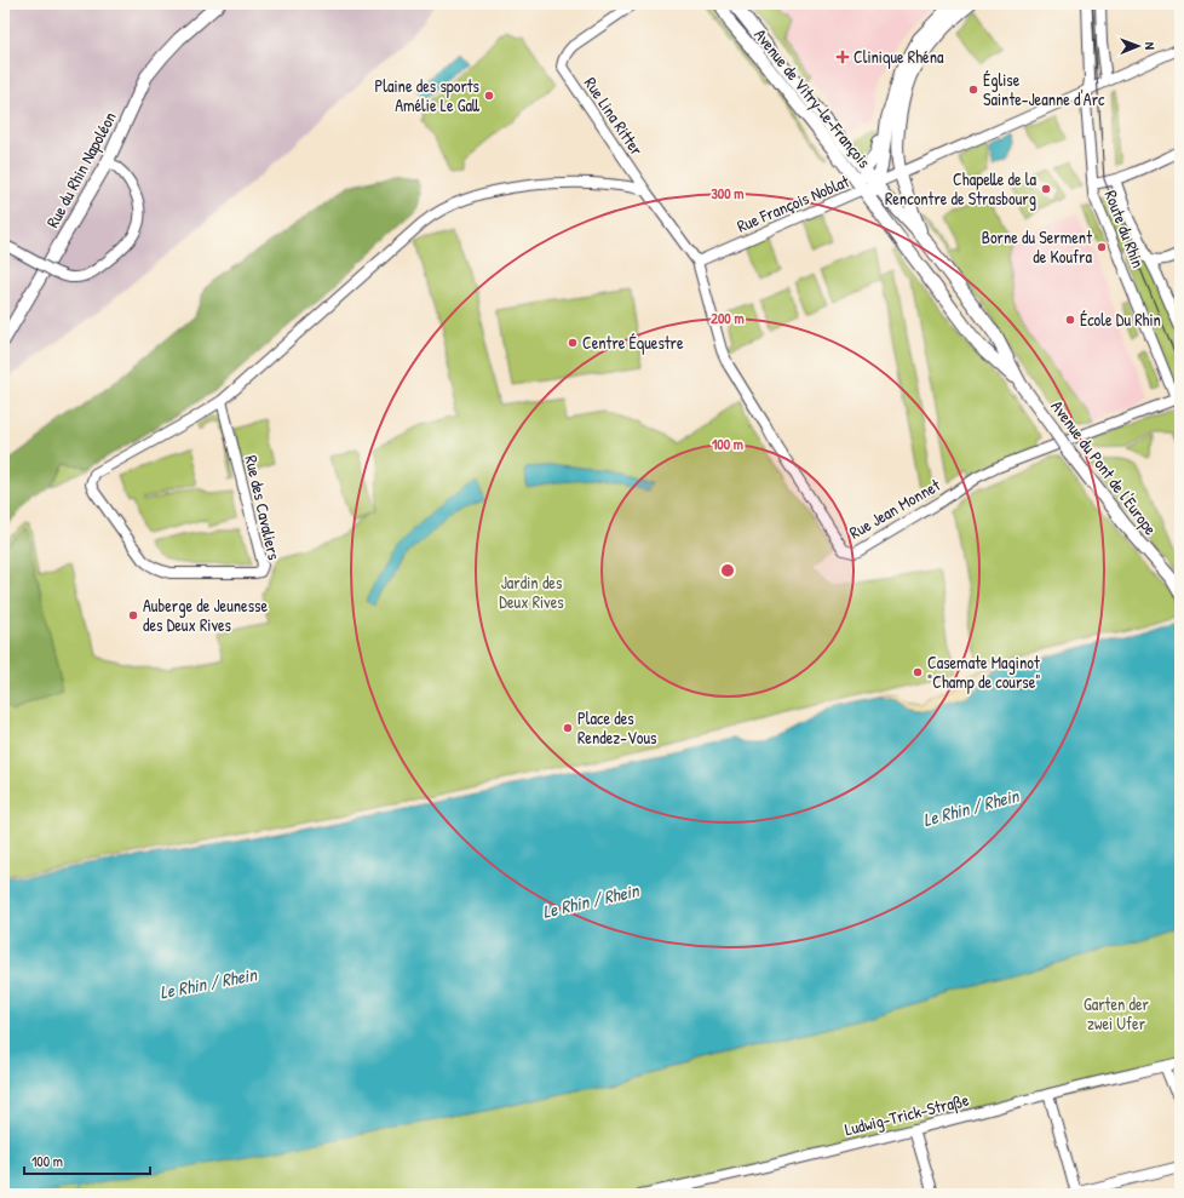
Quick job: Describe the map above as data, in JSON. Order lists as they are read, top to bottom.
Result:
{
  "streets": {
    "main road": ["Avenue de Vitry-le-François", "Rue du Rhin Napoléon", "Avenue du Pont de l'Europe"],
    "street": [
      "Rue Lina Ritter",
      "Rue François Noblat",
      "Route du Rhin",
      "Rue des Cavaliers",
      "Rue Jean Monnet",
      "Ludwig-Trick-Straße"
    ]
  },
  "crossings": [
    ["Avenue de Vitry-le-François", "Rue François Noblat"],
    ["Avenue de Vitry-le-François", "Avenue du Pont de l'Europe"],
    ["Rue Lina Ritter", "Rue François Noblat"],
    ["Rue Lina Ritter", "Rue des Cavaliers"],
    ["Rue Lina Ritter", "Rue Jean Monnet"],
    ["Rue François Noblat", "Route du Rhin"],
    ["Rue François Noblat", "Avenue du Pont de l'Europe"],
    ["Rue François Noblat", "Rue Jean Monnet"],
    ["Route du Rhin", "Rue Jean Monnet"]
  ],
  "water": ["Le Rhin / Rhein"],
  "parks": ["Jardin des Deux Rives", "Garten der zwei Ufer"],
  "places": {
    "health": ["Clinique Rhéna"],
    "other": [
      "Église Sainte-Jeanne d'Arc",
      "Plaine des sports Amélie Le Gall",
      "Chapelle de la Rencontre de Strasbourg",
      "Borne du Serment de Koufra",
      "École Du Rhin",
      "Centre Équestre",
      "Auberge de Jeunesse des Deux Rives",
      "Casemate Maginot \"Champ de course\"",
      "Place des Rendez-Vous"
    ]
  },
  "scale_bar": "100 m",
  "north": "right",
  "rings": ["300 m", "200 m", "100 m"]
}
